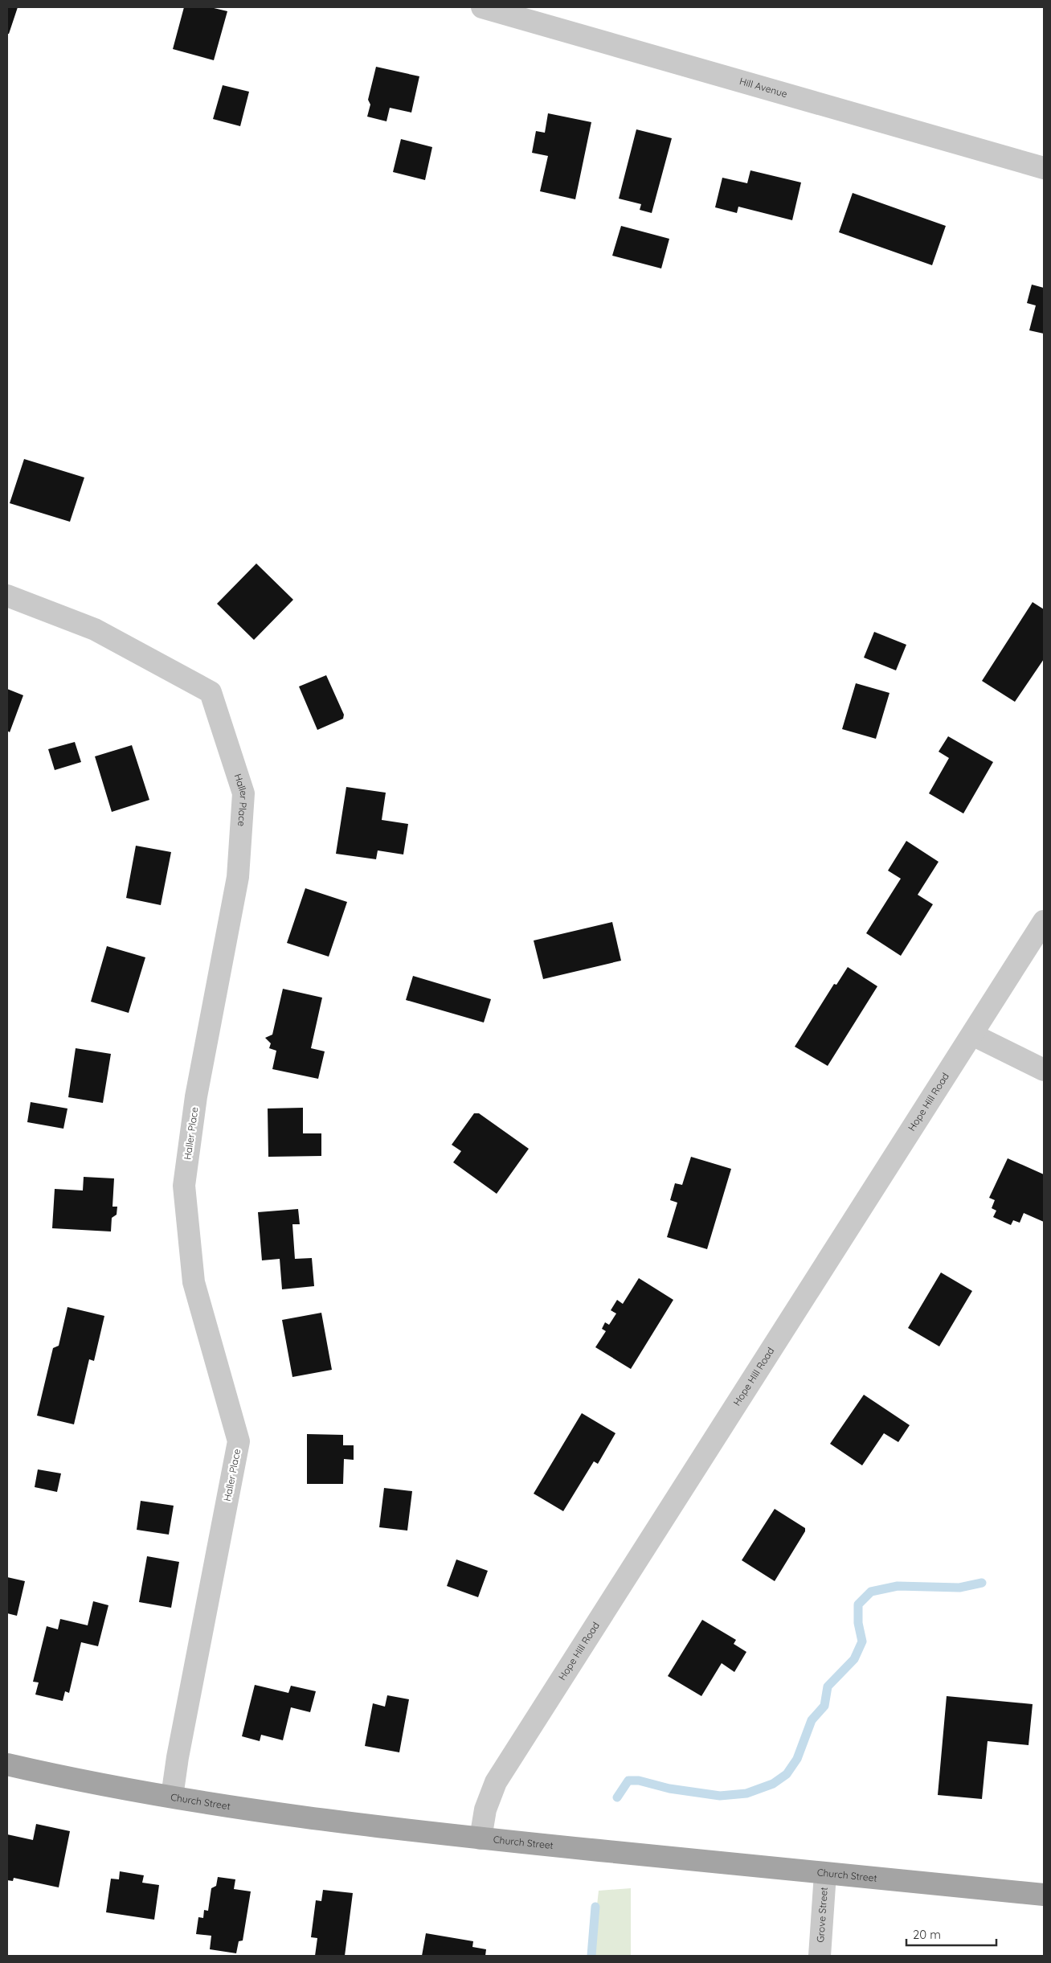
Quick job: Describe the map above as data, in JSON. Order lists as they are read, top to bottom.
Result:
{
  "streets": {
    "main road": ["Church Street"],
    "street": [
      "Hill Avenue",
      "Haller Place",
      "Hope Hill Road",
      "Grove Street"
    ]
  },
  "crossings": [
    ["Haller Place", "Church Street"],
    ["Hope Hill Road", "Church Street"],
    ["Church Street", "Grove Street"]
  ],
  "scale_bar": "20 m"
}
